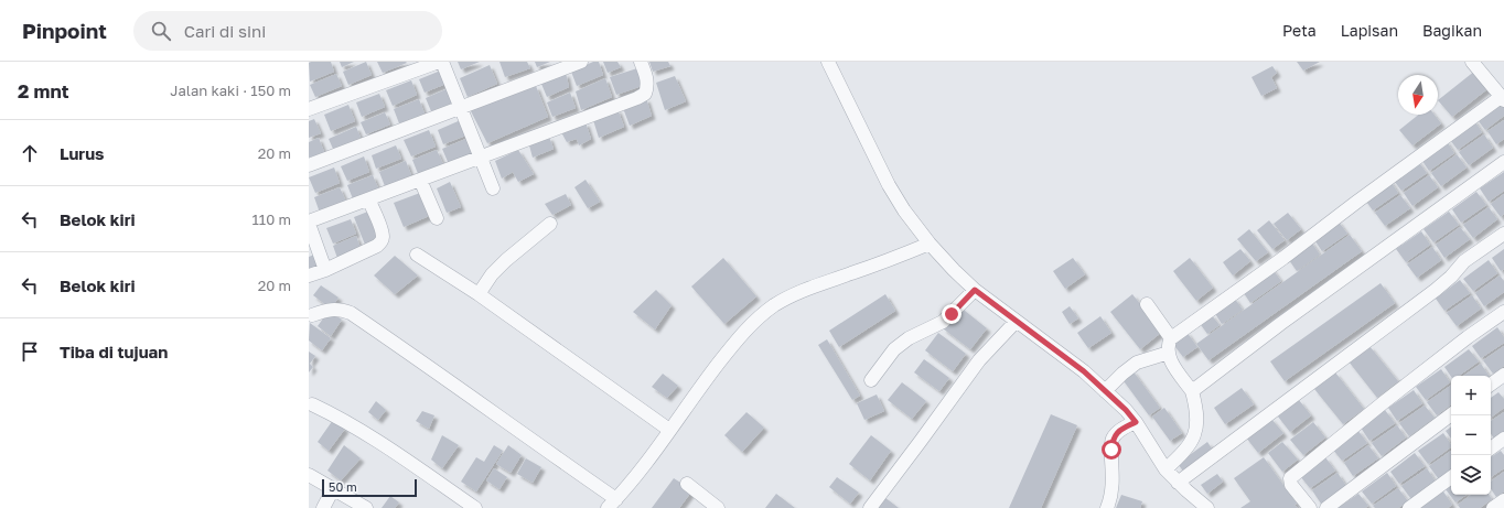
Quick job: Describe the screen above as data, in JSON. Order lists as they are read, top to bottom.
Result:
{
  "scale_bar": "50 m",
  "north": "bottom",
  "page": {
    "header": "Pinpoint",
    "search": "Cari di sini",
    "nav": ["Peta", "Lapisan", "Bagikan"],
    "heading": ["2 mnt", "Jalan kaki · 150 m"],
    "list": [
      ["Lurus", "20 m"],
      ["Belok kiri", "110 m"],
      ["Belok kiri", "20 m"],
      "Tiba di tujuan"
    ],
    "map_buttons": ["+", "−"],
    "scale": "50 m"
  }
}
